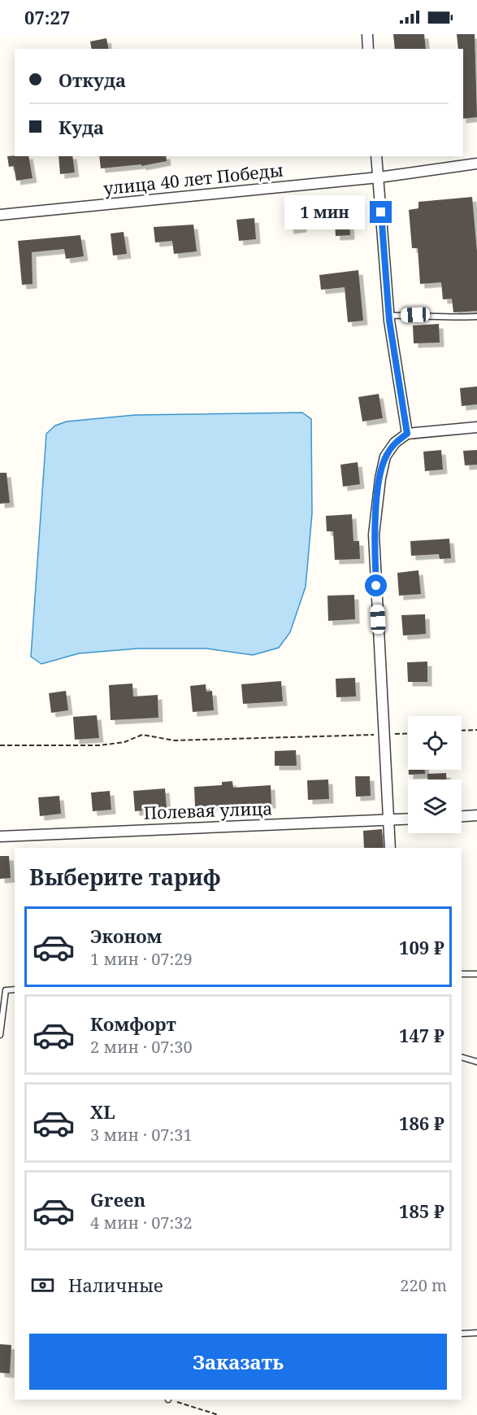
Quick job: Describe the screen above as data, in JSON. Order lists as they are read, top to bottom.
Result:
{
  "streets": {
    "street": ["улица 40 лет Победы", "Полевая улица"]
  },
  "page": {
    "status": "07:27",
    "banner": ["Откуда", "Куда"],
    "bubble": "1 мин",
    "heading": "Выберите тариф",
    "list": [
      {
        "name": "Эконом",
        "note": "1 мин · 07:29",
        "value": "109 ₽"
      },
      {
        "name": "Комфорт",
        "note": "2 мин · 07:30",
        "value": "147 ₽"
      },
      {
        "name": "XL",
        "note": "3 мин · 07:31",
        "value": "186 ₽"
      },
      {
        "name": "Green",
        "note": "4 мин · 07:32",
        "value": "185 ₽"
      }
    ],
    "pay": ["Наличные", "220 m"],
    "buttons": "Заказать"
  }
}
